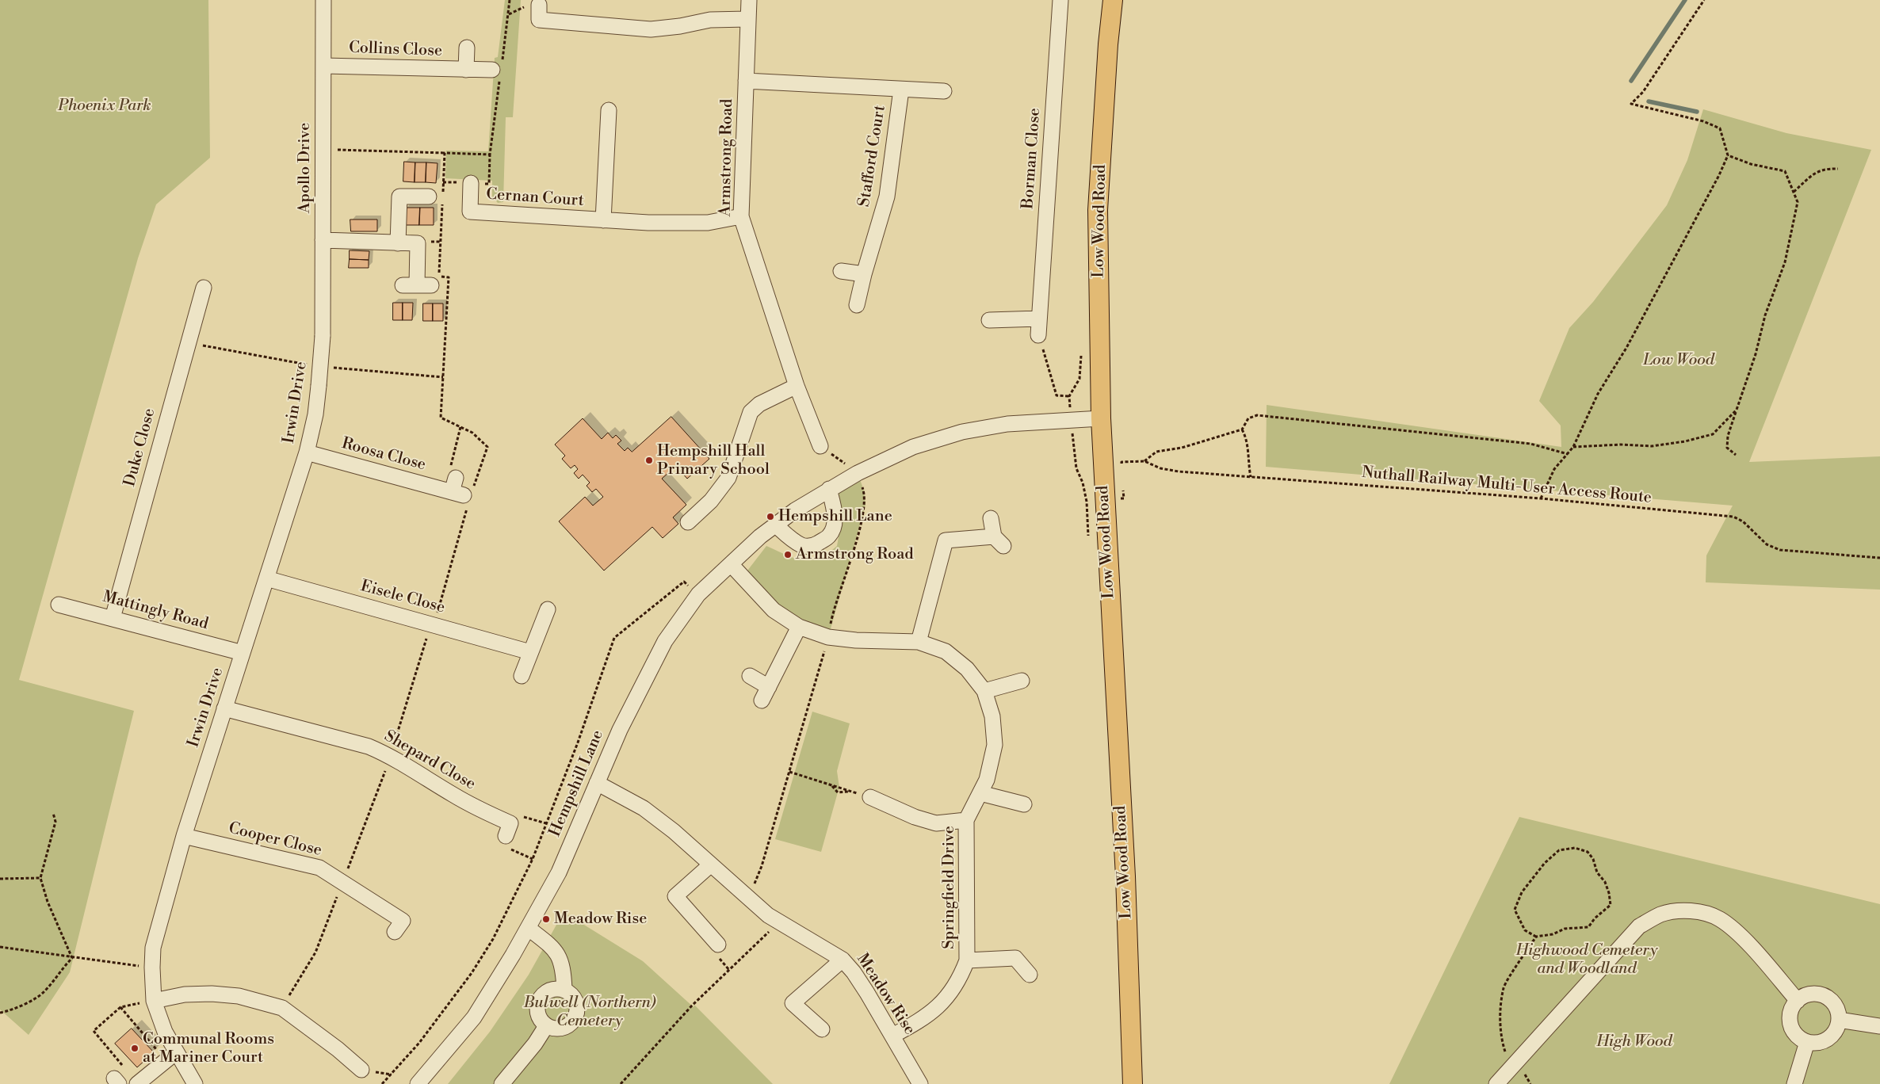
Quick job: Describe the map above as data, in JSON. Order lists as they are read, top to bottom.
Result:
{
  "streets": {
    "main road": ["Low Wood Road"],
    "street": [
      "Collins Close",
      "Stafford Court",
      "Armstrong Road",
      "Borman Close",
      "Apollo Drive",
      "Cernan Court",
      "Irwin Drive",
      "Duke Close",
      "Roosa Close",
      "Eisele Close",
      "Mattingly Road",
      "Shepard Close",
      "Hempshill Lane",
      "Cooper Close",
      "Springfield Drive",
      "Meadow Rise"
    ],
    "path": ["Nuthall Railway Multi-User Access Route"]
  },
  "crossings": [
    ["Collins Close", "Apollo Drive"],
    ["Stafford Court", "Armstrong Road"],
    ["Armstrong Road", "Cernan Court"],
    ["Apollo Drive", "Irwin Drive"],
    ["Low Wood Road", "Hempshill Lane"],
    ["Irwin Drive", "Roosa Close"],
    ["Irwin Drive", "Eisele Close"],
    ["Irwin Drive", "Mattingly Road"],
    ["Irwin Drive", "Shepard Close"],
    ["Irwin Drive", "Cooper Close"],
    ["Duke Close", "Mattingly Road"],
    ["Hempshill Lane", "Springfield Drive"],
    ["Hempshill Lane", "Meadow Rise"],
    ["Springfield Drive", "Meadow Rise"]
  ],
  "parks": [
    "Phoenix Park",
    "Low Wood",
    "Highwood Cemetery and Woodland",
    "Bulwell (Northern) Cemetery",
    "High Wood"
  ],
  "places": [
    "Hempshill Hall Primary School",
    "Hempshill Lane",
    "Armstrong Road",
    "Meadow Rise",
    "Communal Rooms at Mariner Court"
  ]
}
